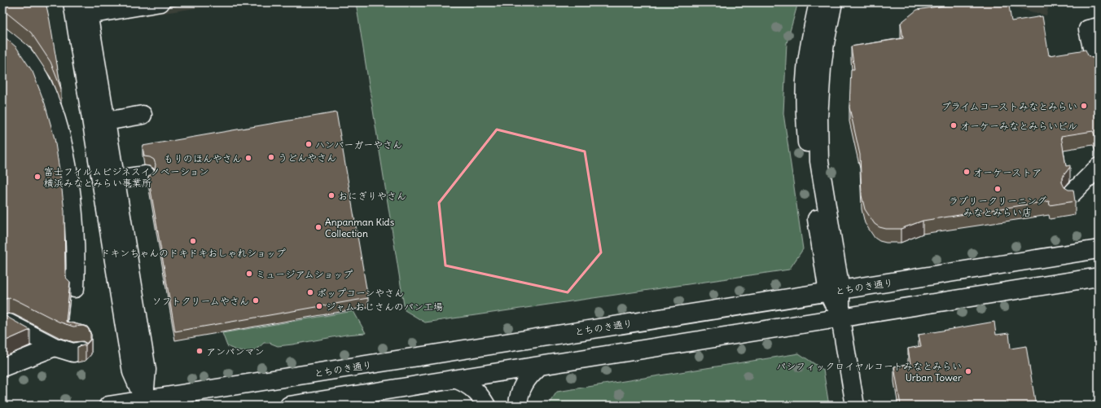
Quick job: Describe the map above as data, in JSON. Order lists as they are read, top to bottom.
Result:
{
  "streets": {
    "street": ["とちのき通り"]
  },
  "places": [
    "プライムコーストみなとみらい",
    "オーケーみなとみらいビル",
    "ハンバーガーやさん",
    "うどんやさん",
    "もりのほんやさん",
    "オーケーストア",
    "富士フイルムビジネスイノベーション 横浜みなとみらい事業所",
    "ラブリークリーニング みなとみらい店",
    "おにぎりやさん",
    "Anpanman Kids Collection",
    "ドキンちゃんのドキドキおしゃれショップ",
    "ミュージアムショップ",
    "ポップコーンやさん",
    "ソフトクリームやさん",
    "ジャムおじさんのパン工場",
    "アンパンマン",
    "パシフィックロイヤルコートみなとみらい Urban Tower"
  ]
}
